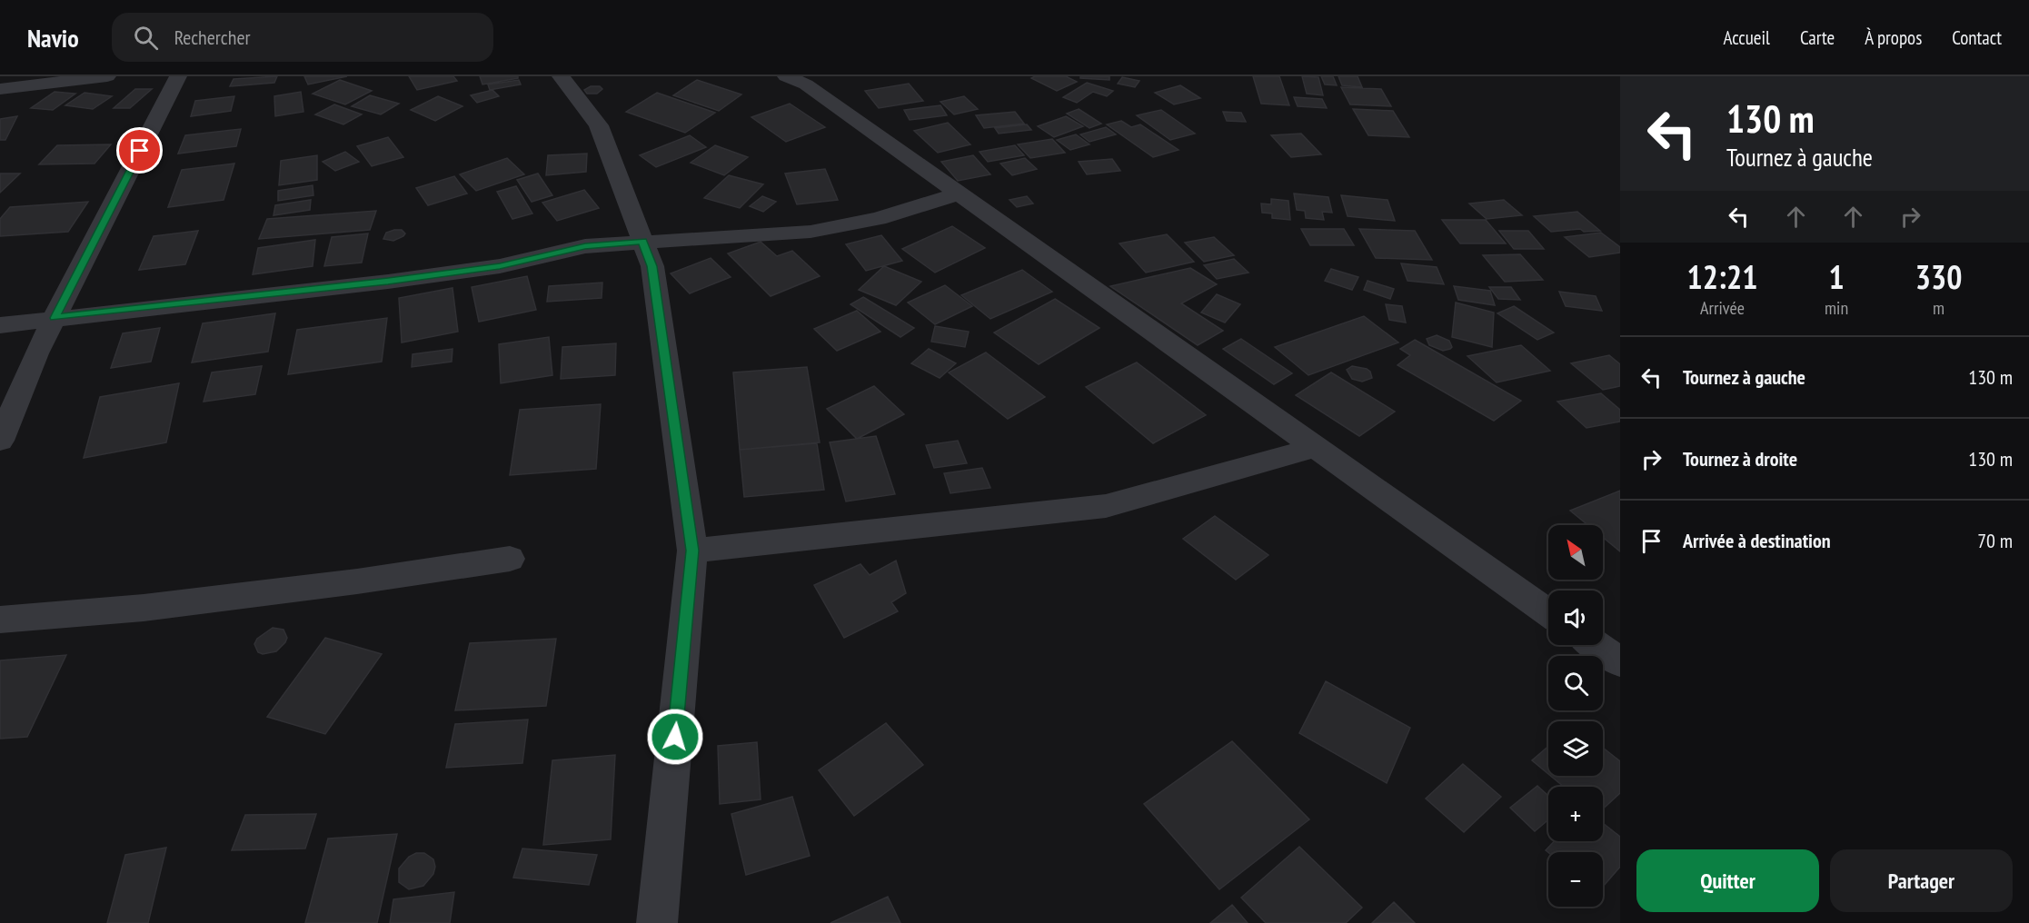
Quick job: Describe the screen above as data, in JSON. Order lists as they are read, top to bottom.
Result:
{
  "north": "top left",
  "page": {
    "header": "Navio",
    "search": "Rechercher",
    "nav": [
      "Accueil",
      "Carte",
      "À propos",
      "Contact"
    ],
    "turn": ["130 m", "Tournez à gauche"],
    "eta": [
      "12:21",
      "Arrivée",
      "1",
      "min",
      "330",
      "m"
    ],
    "list": [
      {
        "name": "Tournez à gauche",
        "value": "130 m"
      },
      {
        "name": "Tournez à droite",
        "value": "130 m"
      },
      {
        "name": "Arrivée à destination",
        "value": "70 m"
      }
    ],
    "map_buttons": ["+", "−"],
    "buttons": ["Quitter", "Partager"]
  }
}
